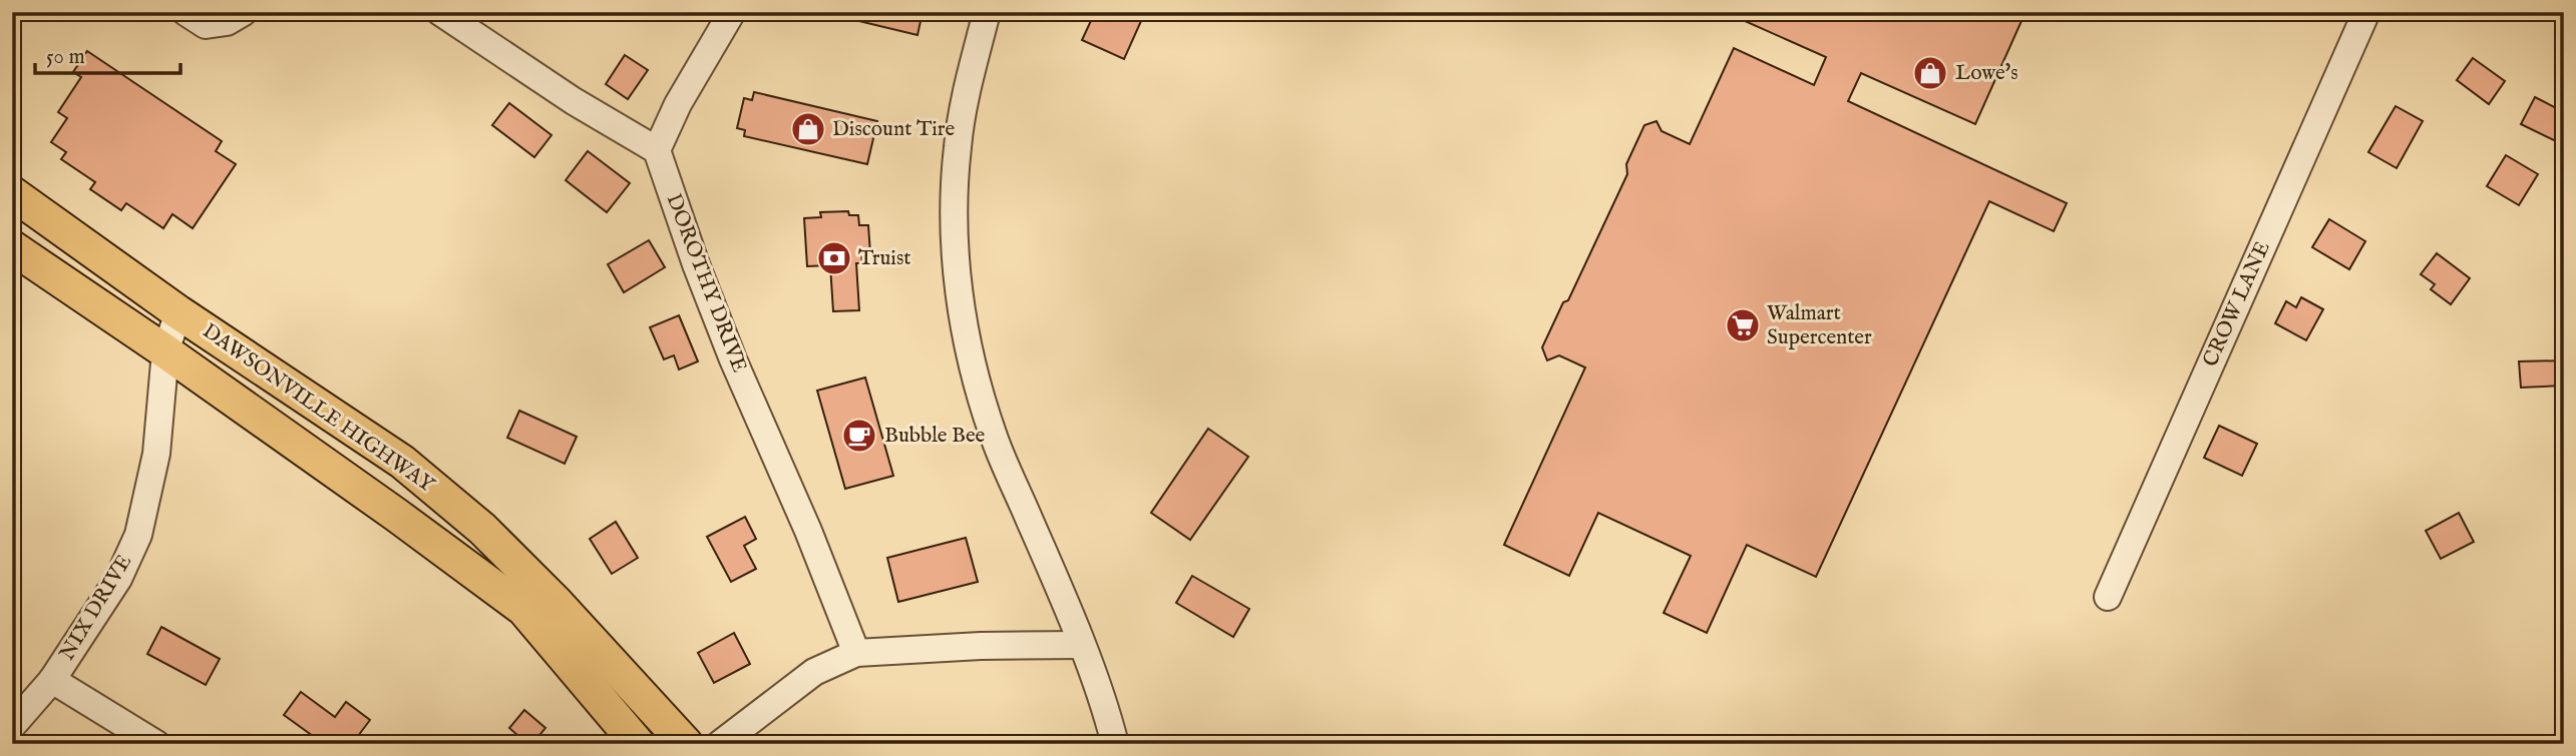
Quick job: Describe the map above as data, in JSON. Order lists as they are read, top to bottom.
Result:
{
  "streets": {
    "main road": ["DAWSONVILLE HIGHWAY"],
    "street": ["DOROTHY DRIVE", "CROW LANE", "NIX DRIVE"]
  },
  "crossings": [
    ["DAWSONVILLE HIGHWAY", "NIX DRIVE"]
  ],
  "places": {
    "shop": ["Lowe's", "Discount Tire"],
    "bank": ["Truist"],
    "supermarket": ["Walmart Supercenter"],
    "cafe": ["Bubble Bee"]
  },
  "scale_bar": "50 m"
}
